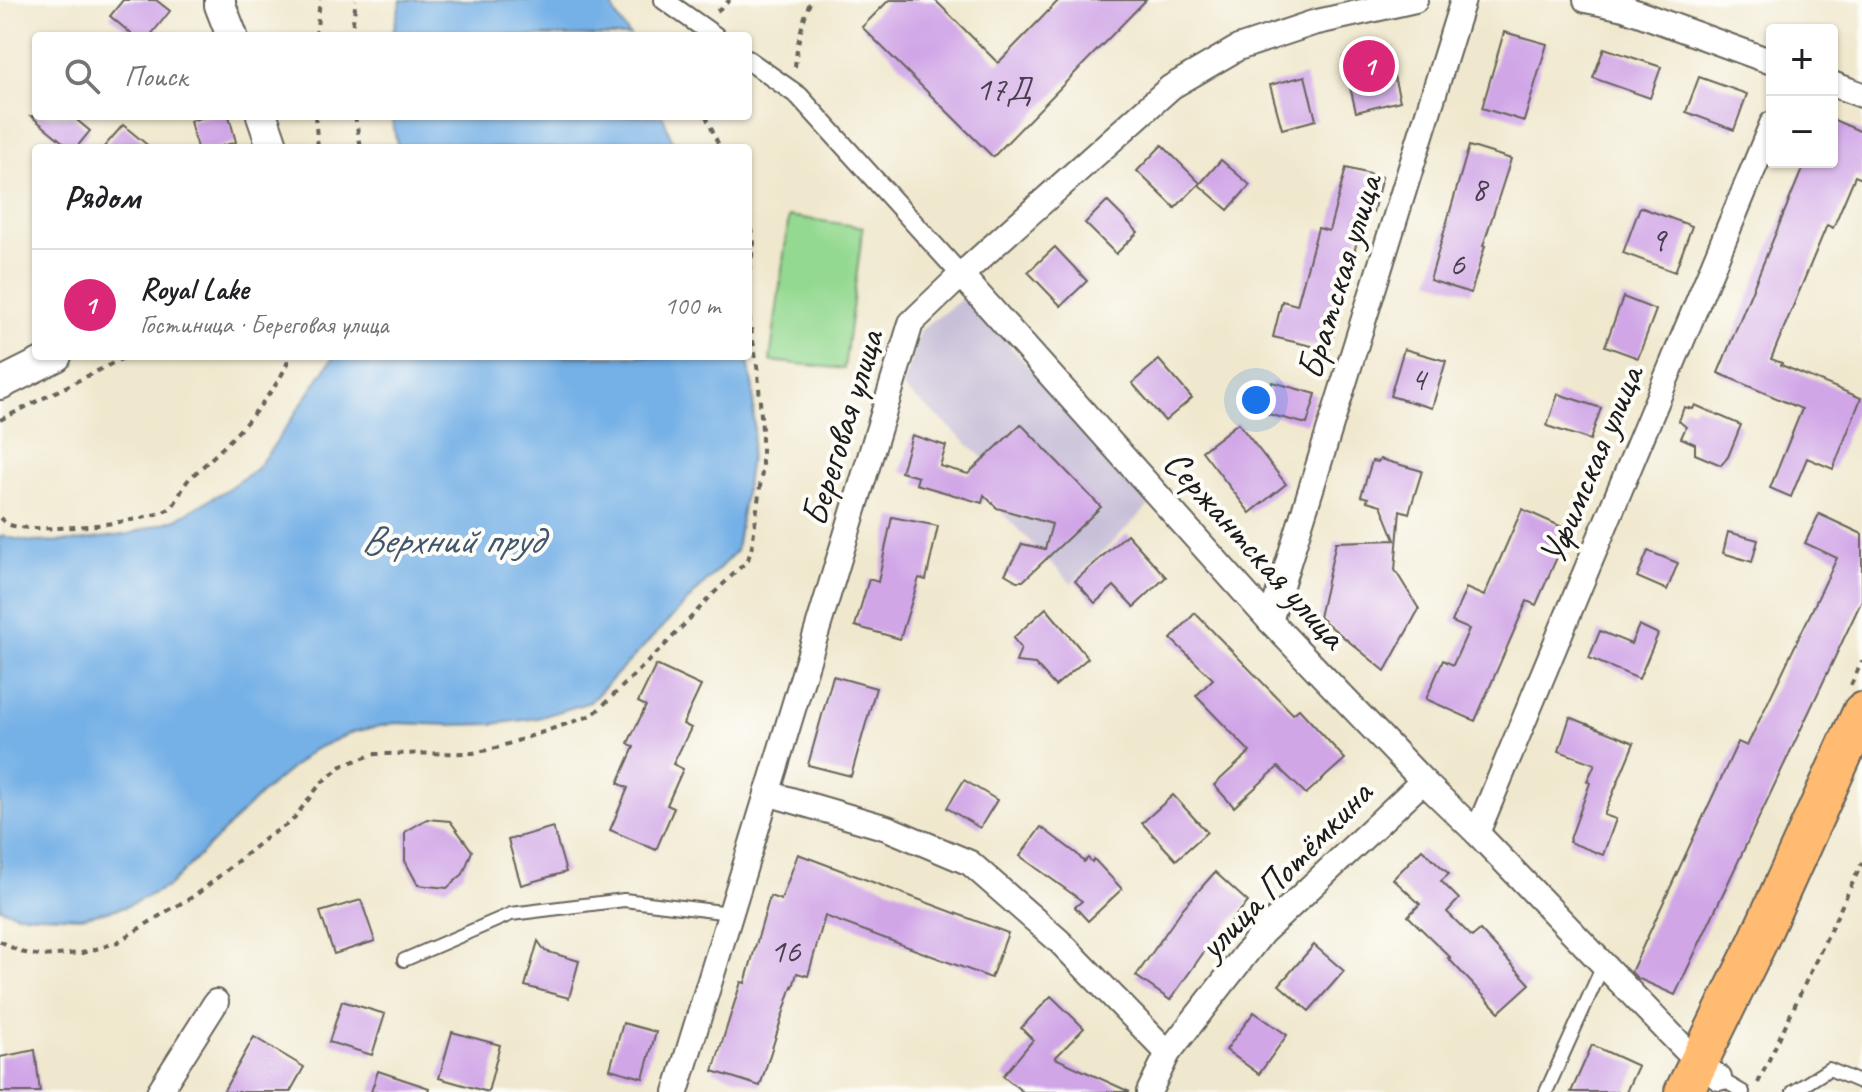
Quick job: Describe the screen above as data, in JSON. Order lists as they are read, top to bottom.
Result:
{
  "streets": {
    "street": [
      "Братская улица",
      "Береговая улица",
      "Уфимская улица",
      "Сержантская улица",
      "улица Потёмкина"
    ]
  },
  "crossings": [
    ["Братская улица", "Сержантская улица"],
    ["Береговая улица", "Сержантская улица"],
    ["Уфимская улица", "Сержантская улица"],
    ["Сержантская улица", "улица Потёмкина"]
  ],
  "water": ["Верхний пруд"],
  "house_numbers": [
    "17Д",
    "8",
    "9",
    "6",
    "4",
    "16"
  ],
  "page": {
    "map_buttons": ["+", "−"],
    "search": "Поиск",
    "pins": "1",
    "heading": "Рядом",
    "list": [
      {
        "mark": "1",
        "name": "Royal Lake",
        "note": "Гостиница · Береговая улица",
        "value": "100 m"
      }
    ]
  }
}
